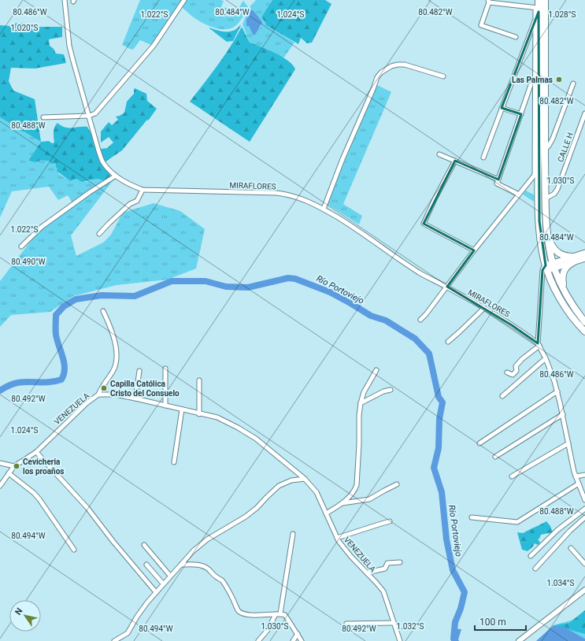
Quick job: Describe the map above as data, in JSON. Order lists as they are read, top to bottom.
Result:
{
  "streets": {
    "street": ["CALLE H", "MIRAFLORES", "VENEZUELA"]
  },
  "water": ["Río Portoviejo"],
  "places": ["Las Palmas", "Capilla Católica Cristo del Consuelo", "Cevicheria los proaños"],
  "scale_bar": "100 m",
  "north": "top left",
  "coordinates": [
    "80.486°W",
    "80.484°W",
    "80.482°W",
    "1.022°S",
    "1.024°S",
    "1.028°S",
    "1.020°S",
    "80.488°W",
    "1.030°S",
    "80.490°W",
    "80.492°W",
    "80.494°W",
    "1.034°S",
    "1.032°S"
  ]
}
